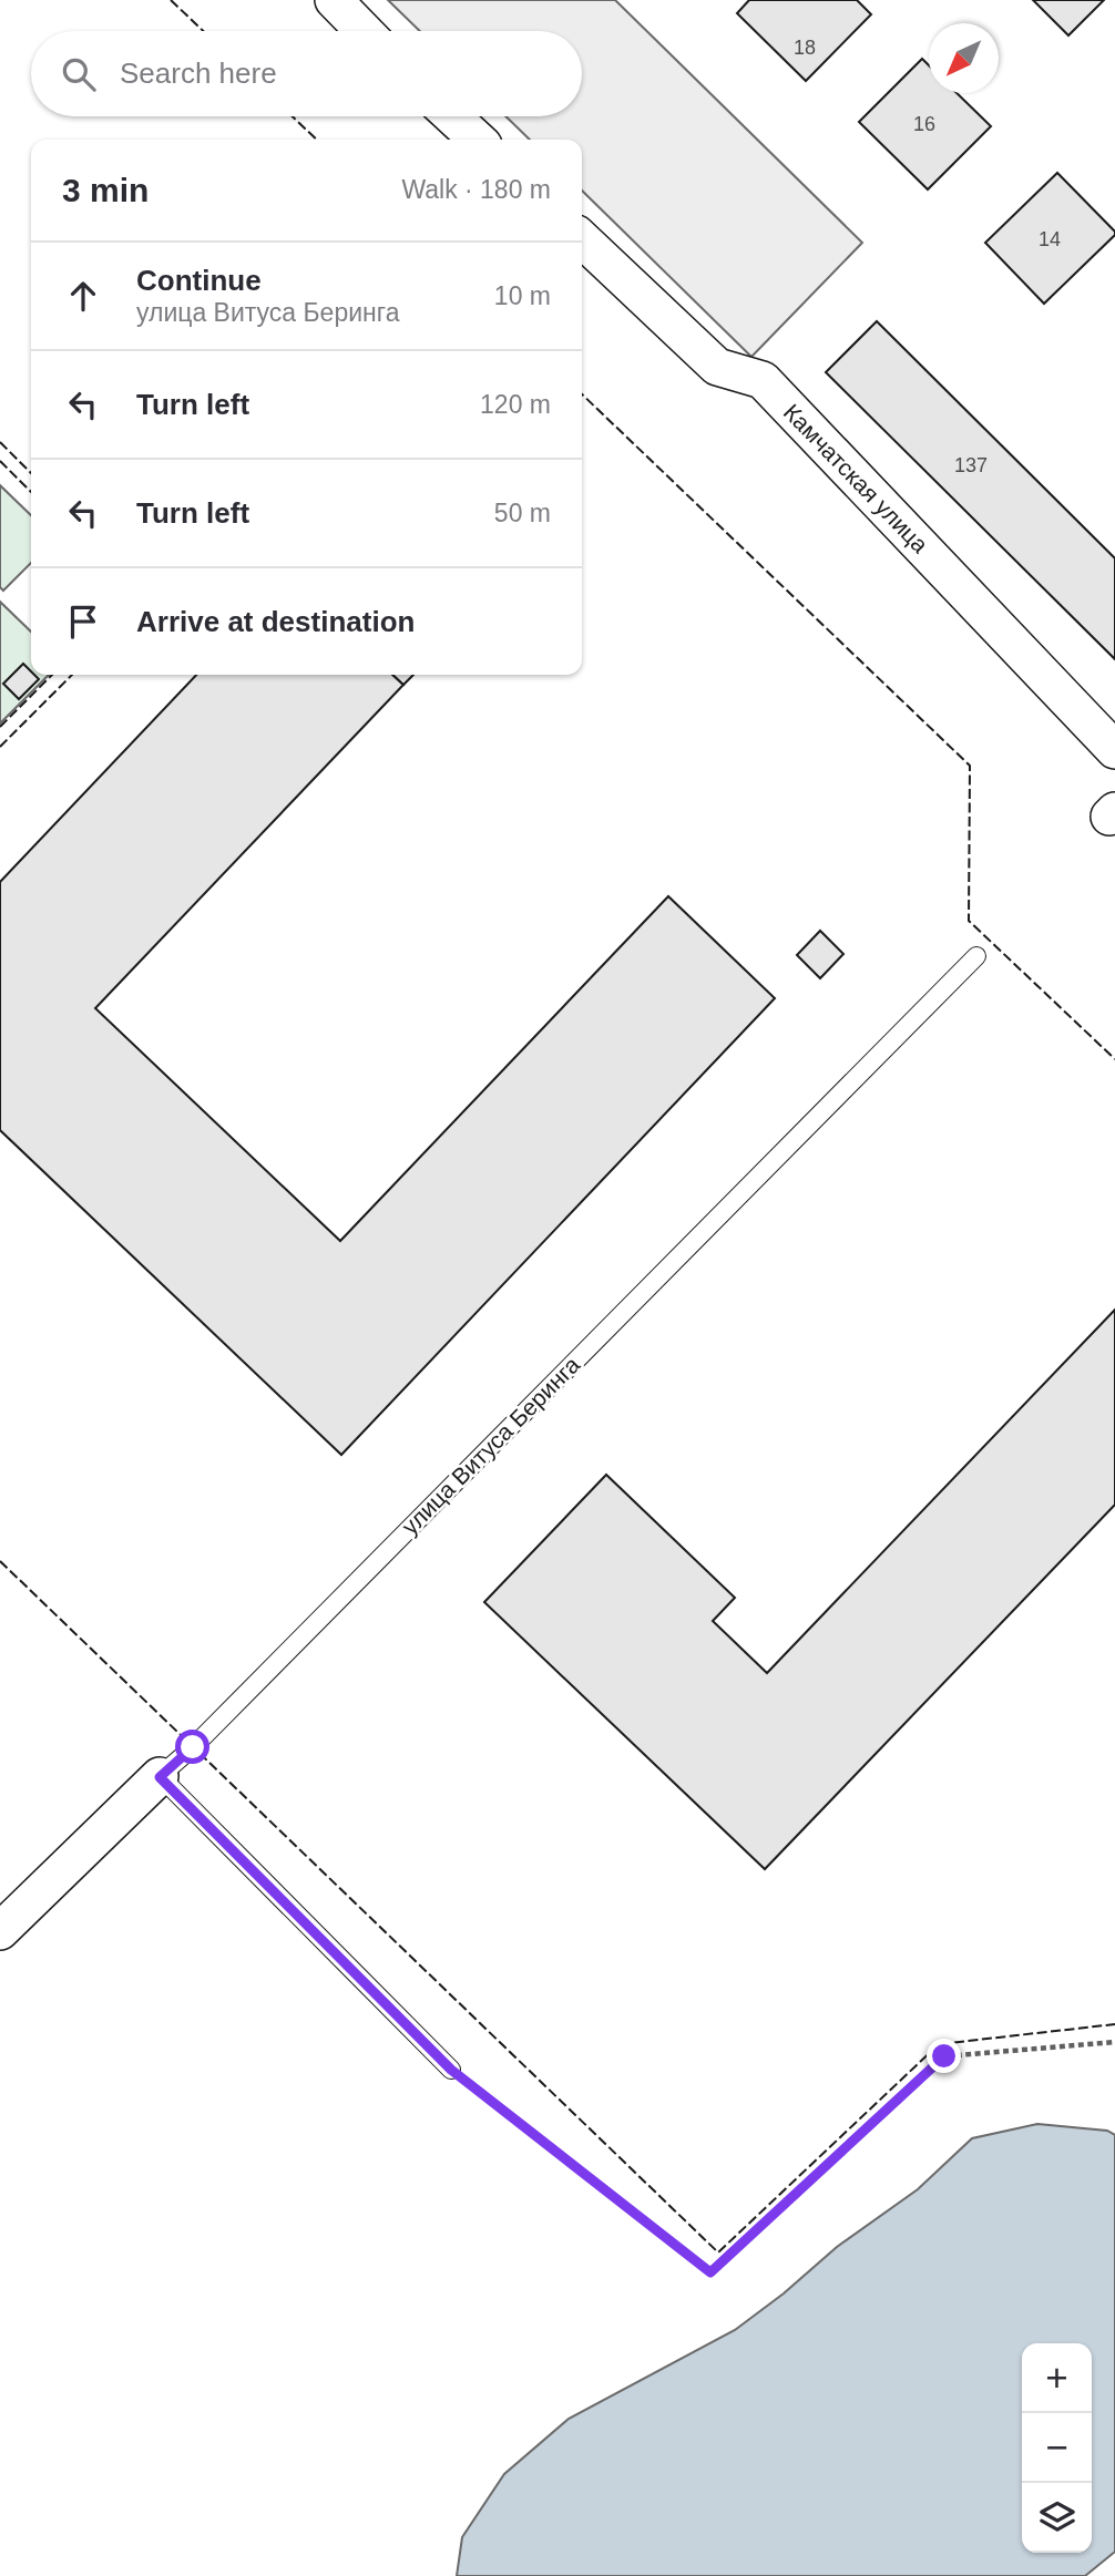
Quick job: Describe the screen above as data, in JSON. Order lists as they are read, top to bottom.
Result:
{
  "streets": {
    "street": ["Камчатская улица", "улица Витуса Беринга"]
  },
  "house_numbers": [
    "18",
    "16",
    "14",
    "137"
  ],
  "north": "bottom left",
  "page": {
    "search": "Search here",
    "heading": ["3 min", "Walk · 180 m"],
    "list": [
      ["Continue", "улица Витуса Беринга", "10 m"],
      ["Turn left", "120 m"],
      ["Turn left", "50 m"],
      "Arrive at destination"
    ],
    "map_buttons": ["+", "−"]
  }
}
